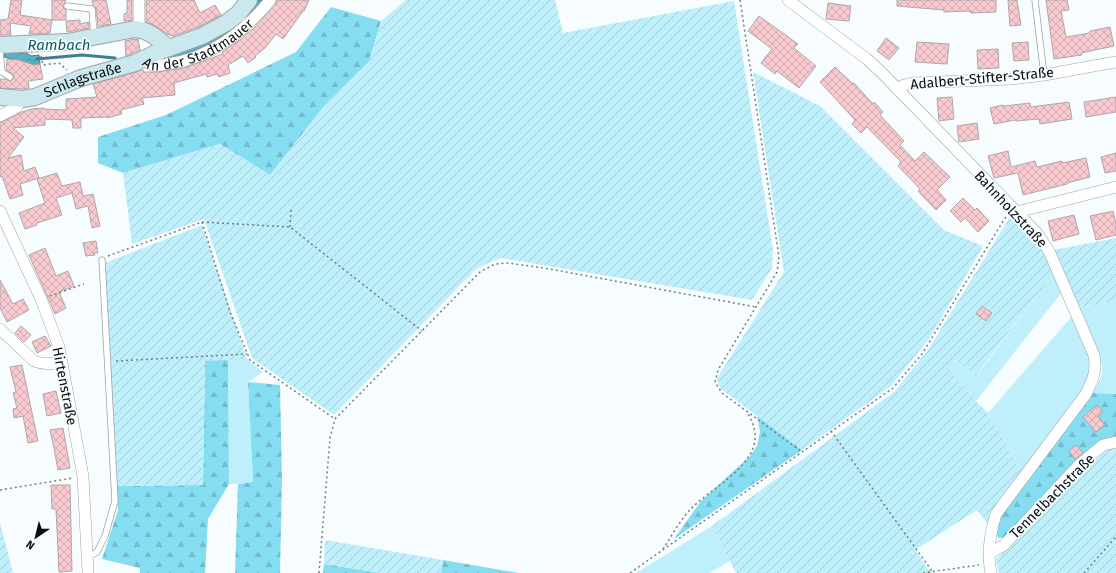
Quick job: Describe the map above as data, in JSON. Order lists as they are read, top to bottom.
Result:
{
  "streets": {
    "main road": ["An der Stadtmauer", "Schlagstraße"],
    "street": [
      "Adalbert-Stifter-Straße",
      "Bahnholzstraße",
      "Hirtenstraße",
      "Tennelbachstraße"
    ]
  },
  "crossings": [
    ["An der Stadtmauer", "Schlagstraße"],
    ["Adalbert-Stifter-Straße", "Bahnholzstraße"],
    ["Bahnholzstraße", "Tennelbachstraße"]
  ],
  "water": ["Rambach"],
  "north": "bottom left"
}
